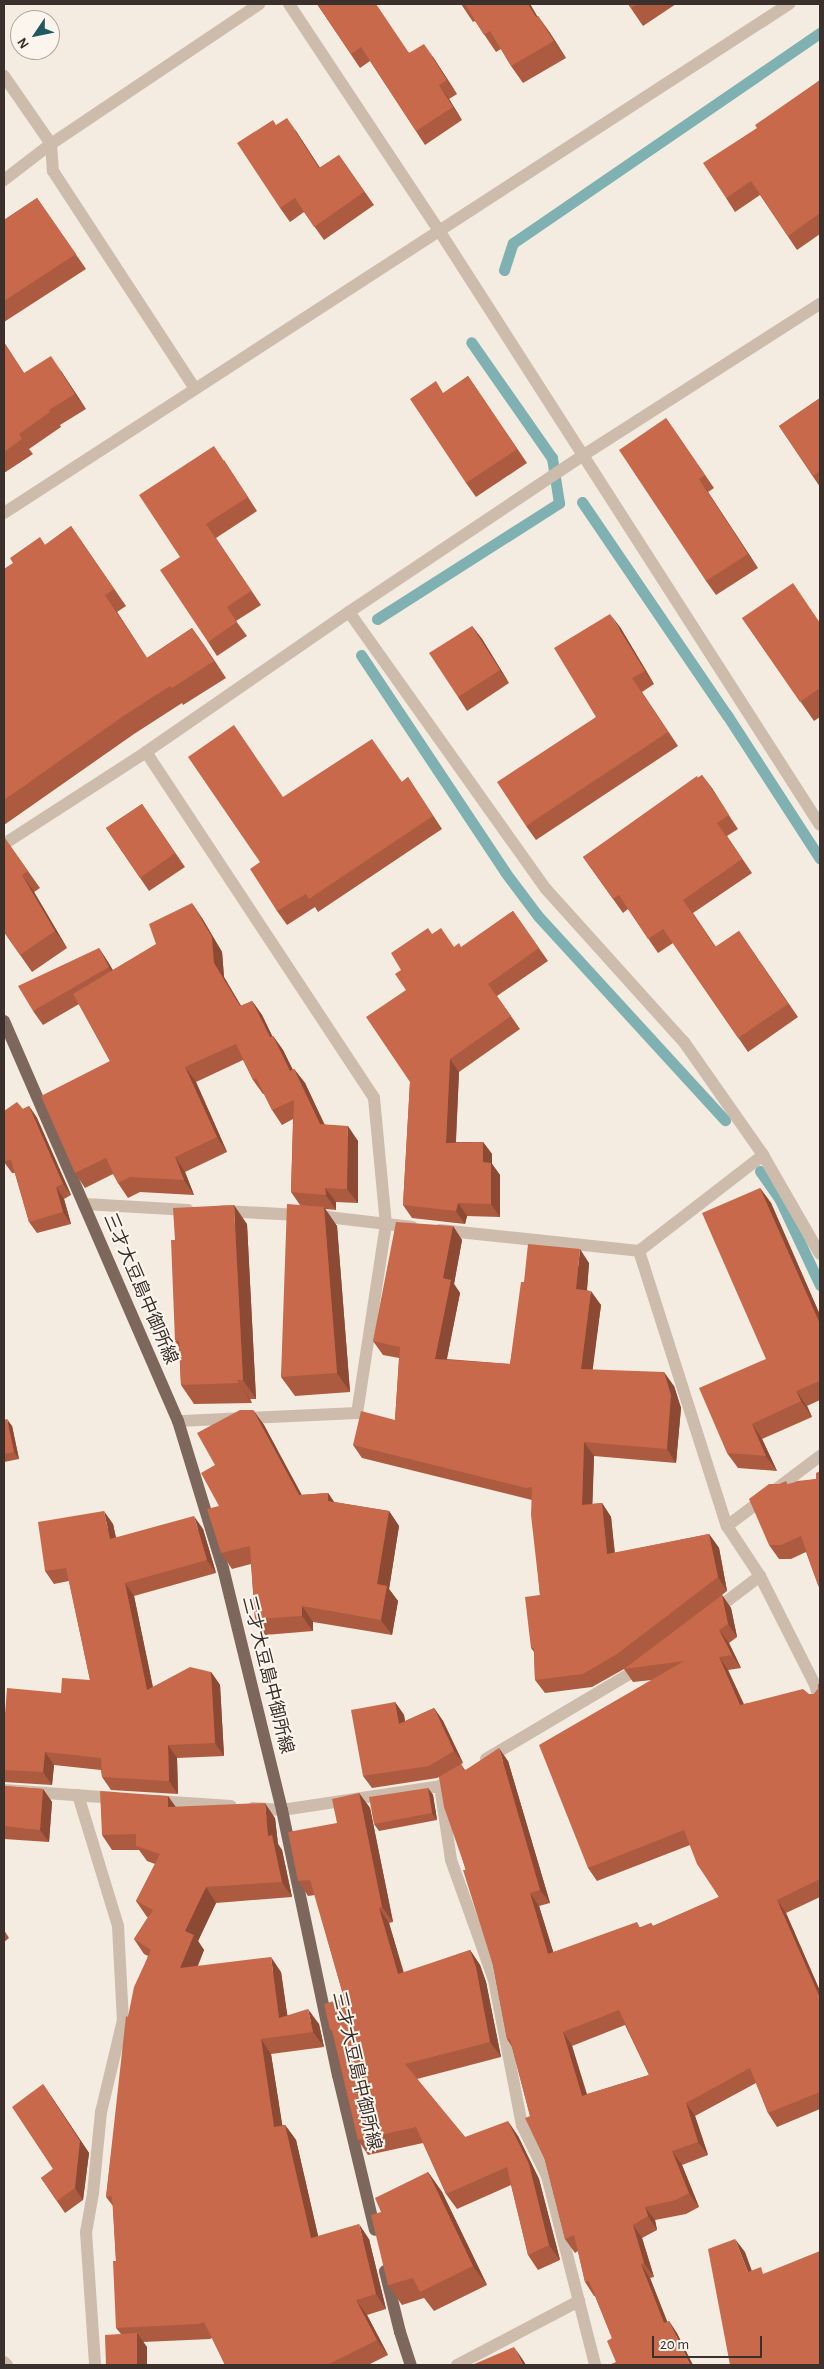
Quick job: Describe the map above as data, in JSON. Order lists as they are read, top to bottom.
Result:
{
  "streets": {
    "main road": ["三才大豆島中御所線"]
  },
  "scale_bar": "20 m",
  "north": "bottom left"
}
